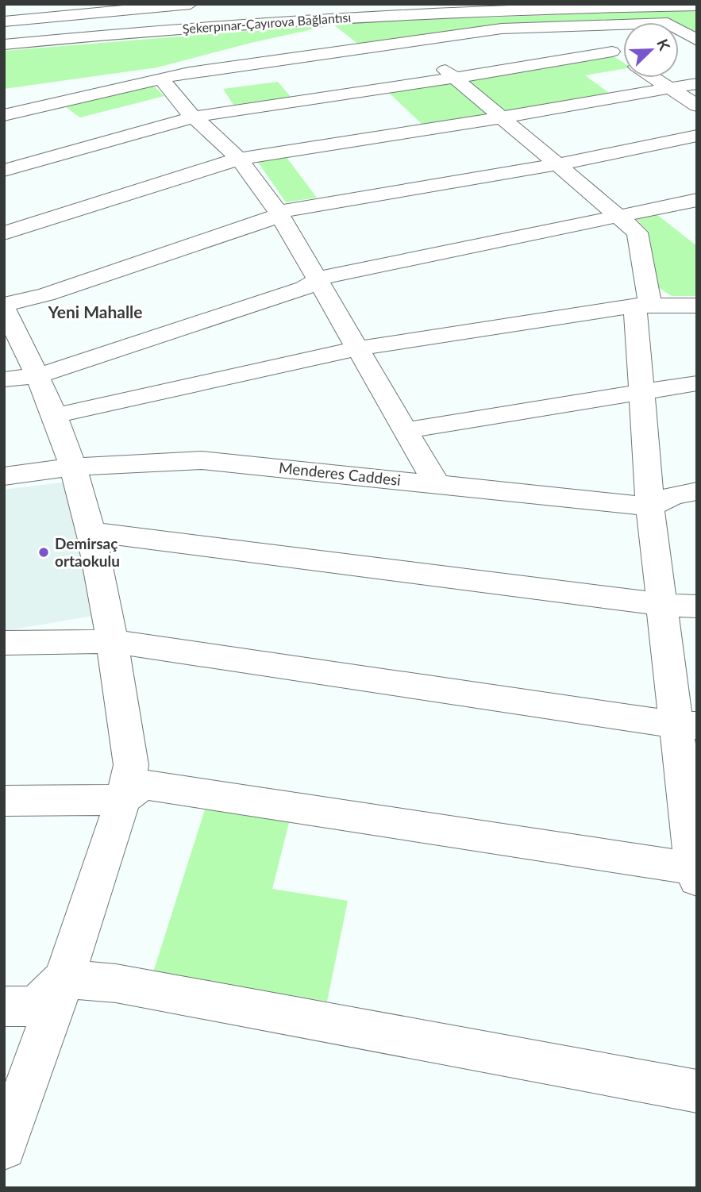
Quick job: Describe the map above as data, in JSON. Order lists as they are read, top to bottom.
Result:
{
  "streets": {
    "main road": ["Şekerpınar-Çayırova Bağlantısı", "Menderes Caddesi"]
  },
  "districts": ["Yeni Mahalle"],
  "places": ["Demirsaç ortaokulu"],
  "north": "top right"
}
